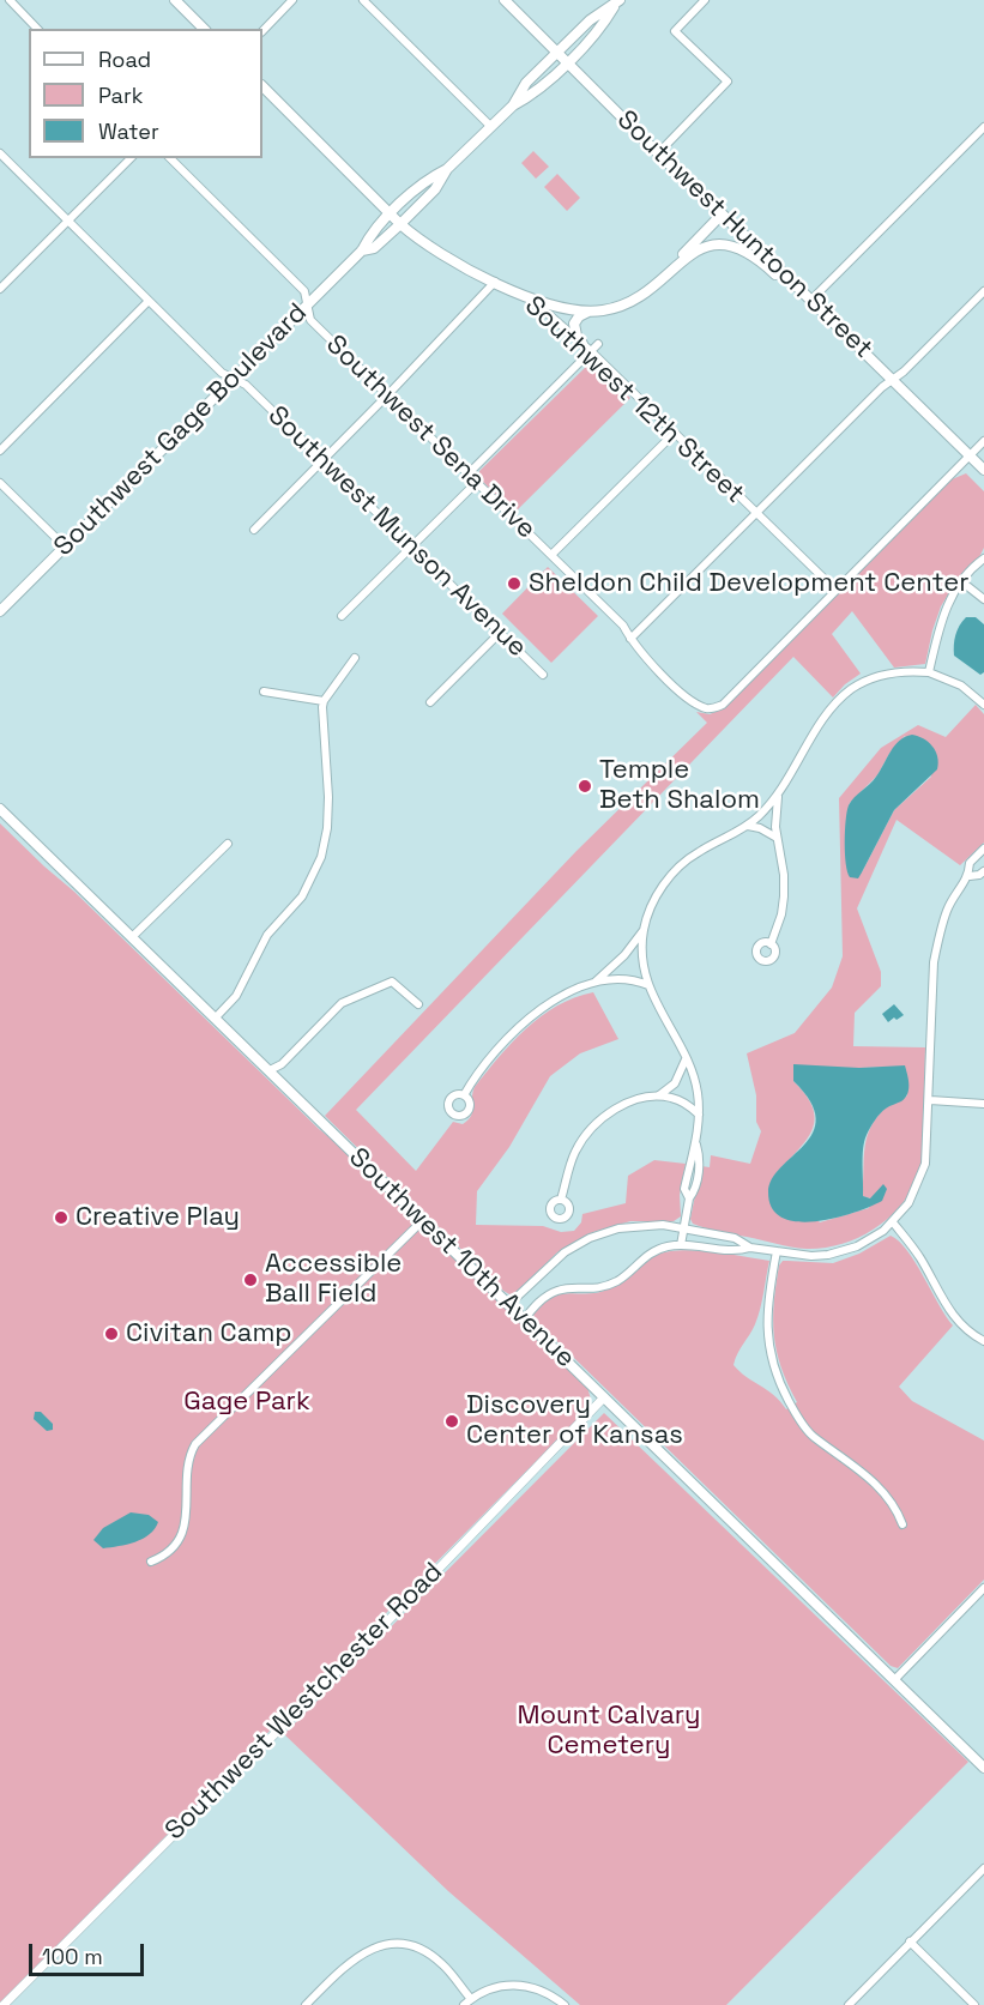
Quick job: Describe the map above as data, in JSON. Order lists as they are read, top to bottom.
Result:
{
  "streets": {
    "main road": [
      "Southwest Huntoon Street",
      "Southwest 12th Street",
      "Southwest Gage Boulevard",
      "Southwest 10th Avenue"
    ],
    "street": ["Southwest Sena Drive", "Southwest Munson Avenue", "Southwest Westchester Road"]
  },
  "crossings": [
    ["Southwest Huntoon Street", "Southwest Gage Boulevard"],
    ["Southwest 12th Street", "Southwest Gage Boulevard"],
    ["Southwest 12th Street", "Southwest Sena Drive"],
    ["Southwest Gage Boulevard", "Southwest Sena Drive"],
    ["Southwest Gage Boulevard", "Southwest Munson Avenue"],
    ["Southwest 10th Avenue", "Southwest Westchester Road"]
  ],
  "parks": ["Gage Park", "Mount Calvary Cemetery"],
  "places": [
    "Sheldon Child Development Center",
    "Temple Beth Shalom",
    "Creative Play",
    "Accessible Ball Field",
    "Civitan Camp",
    "Discovery Center of Kansas"
  ],
  "legend": ["Road", "Park", "Water"],
  "scale_bar": "100 m"
}
